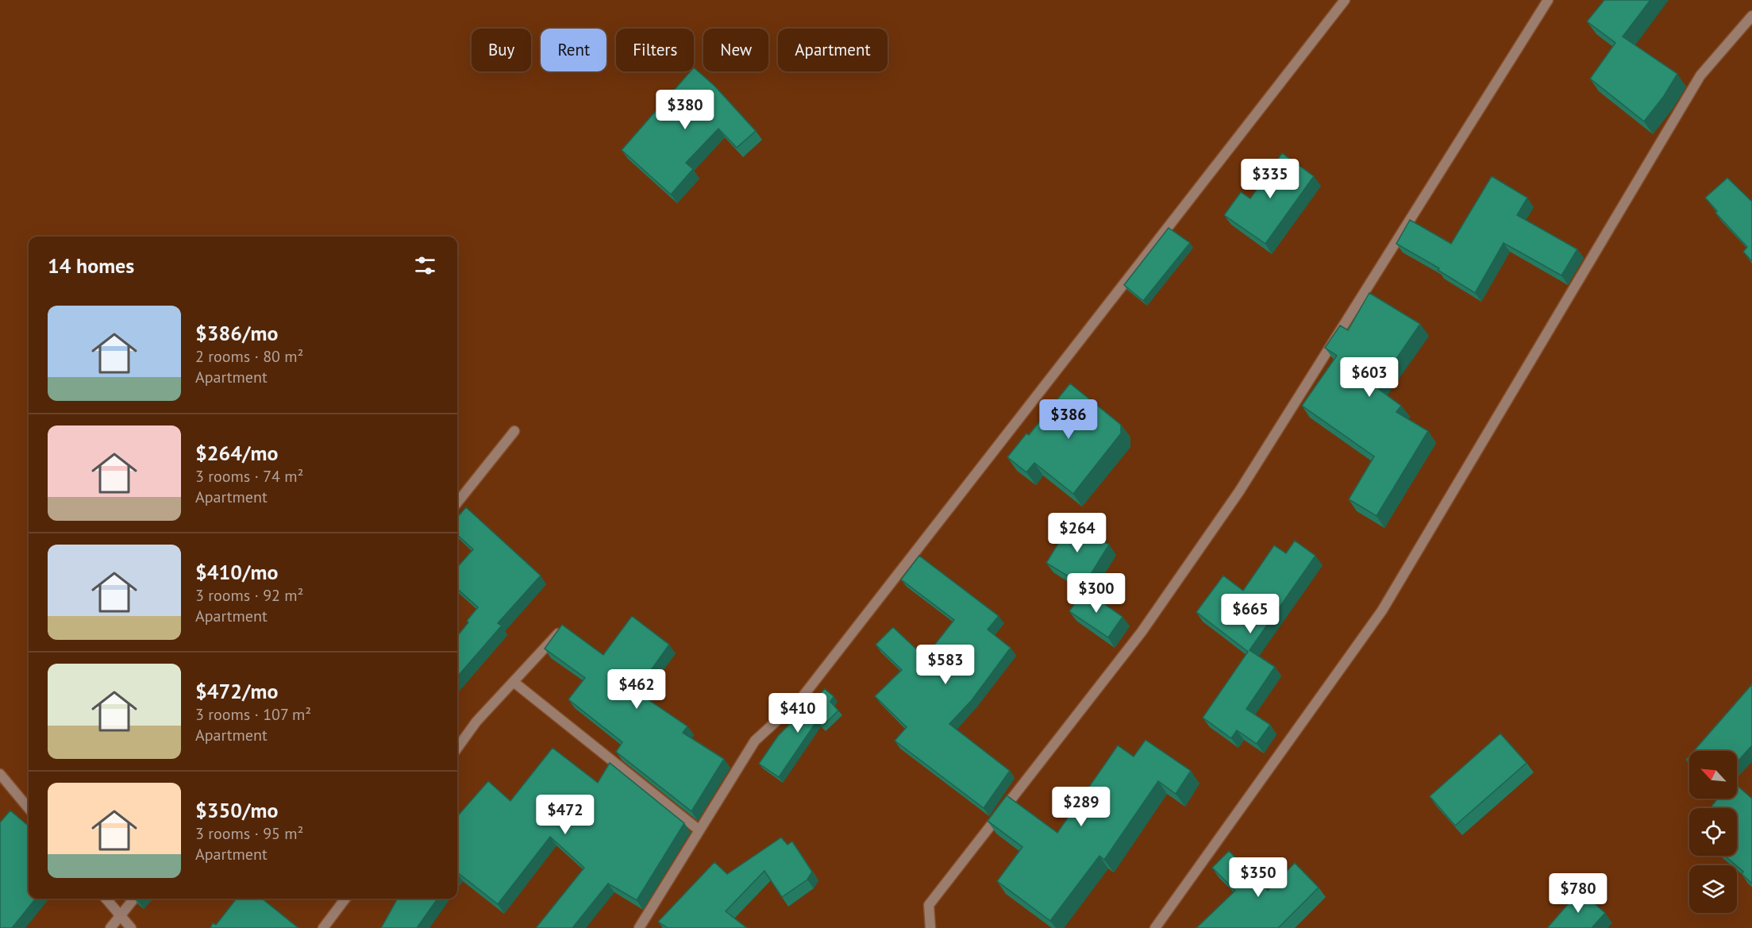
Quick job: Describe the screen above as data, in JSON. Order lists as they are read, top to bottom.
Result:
{
  "north": "top left",
  "page": {
    "chip": [
      "Buy",
      "Rent",
      "Filters",
      "New",
      "Apartment"
    ],
    "price": [
      "$380",
      "$335",
      "$603",
      "$386",
      "$264",
      "$300",
      "$665",
      "$583",
      "$462",
      "$410",
      "$289",
      "$472",
      "$350",
      "$780"
    ],
    "heading": "14 homes",
    "list": [
      {
        "name": "$386/mo",
        "note": "2 rooms · 80 m² · Apartment"
      },
      {
        "name": "$264/mo",
        "note": "3 rooms · 74 m² · Apartment"
      },
      {
        "name": "$410/mo",
        "note": "3 rooms · 92 m² · Apartment"
      },
      {
        "name": "$472/mo",
        "note": "3 rooms · 107 m² · Apartment"
      },
      {
        "name": "$350/mo",
        "note": "3 rooms · 95 m² · Apartment"
      }
    ]
  }
}
